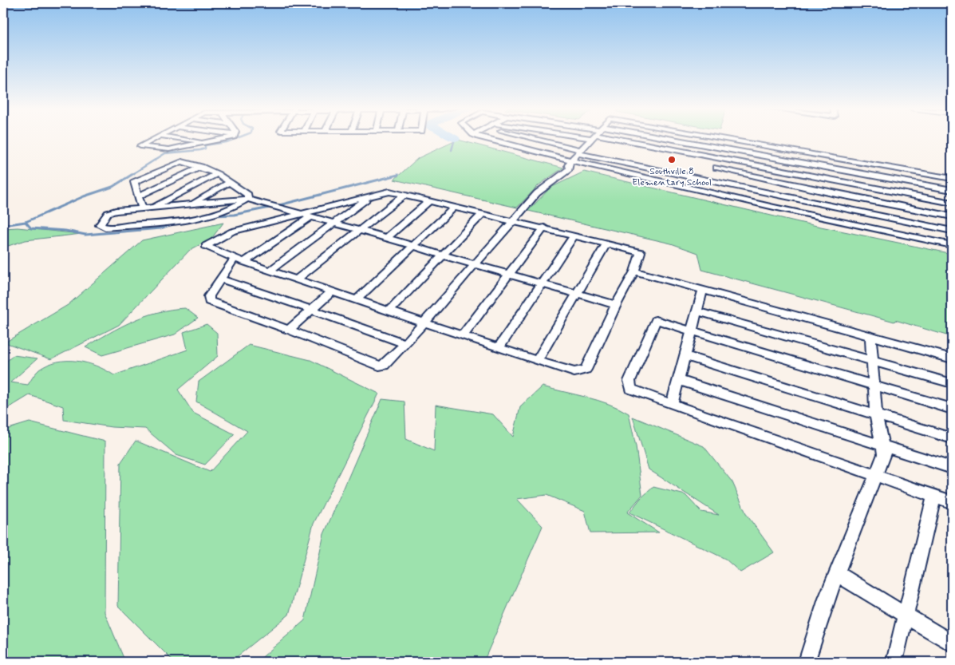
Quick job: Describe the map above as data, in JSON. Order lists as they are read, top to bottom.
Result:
{
  "places": ["Southville 8 Elementary School"]
}
